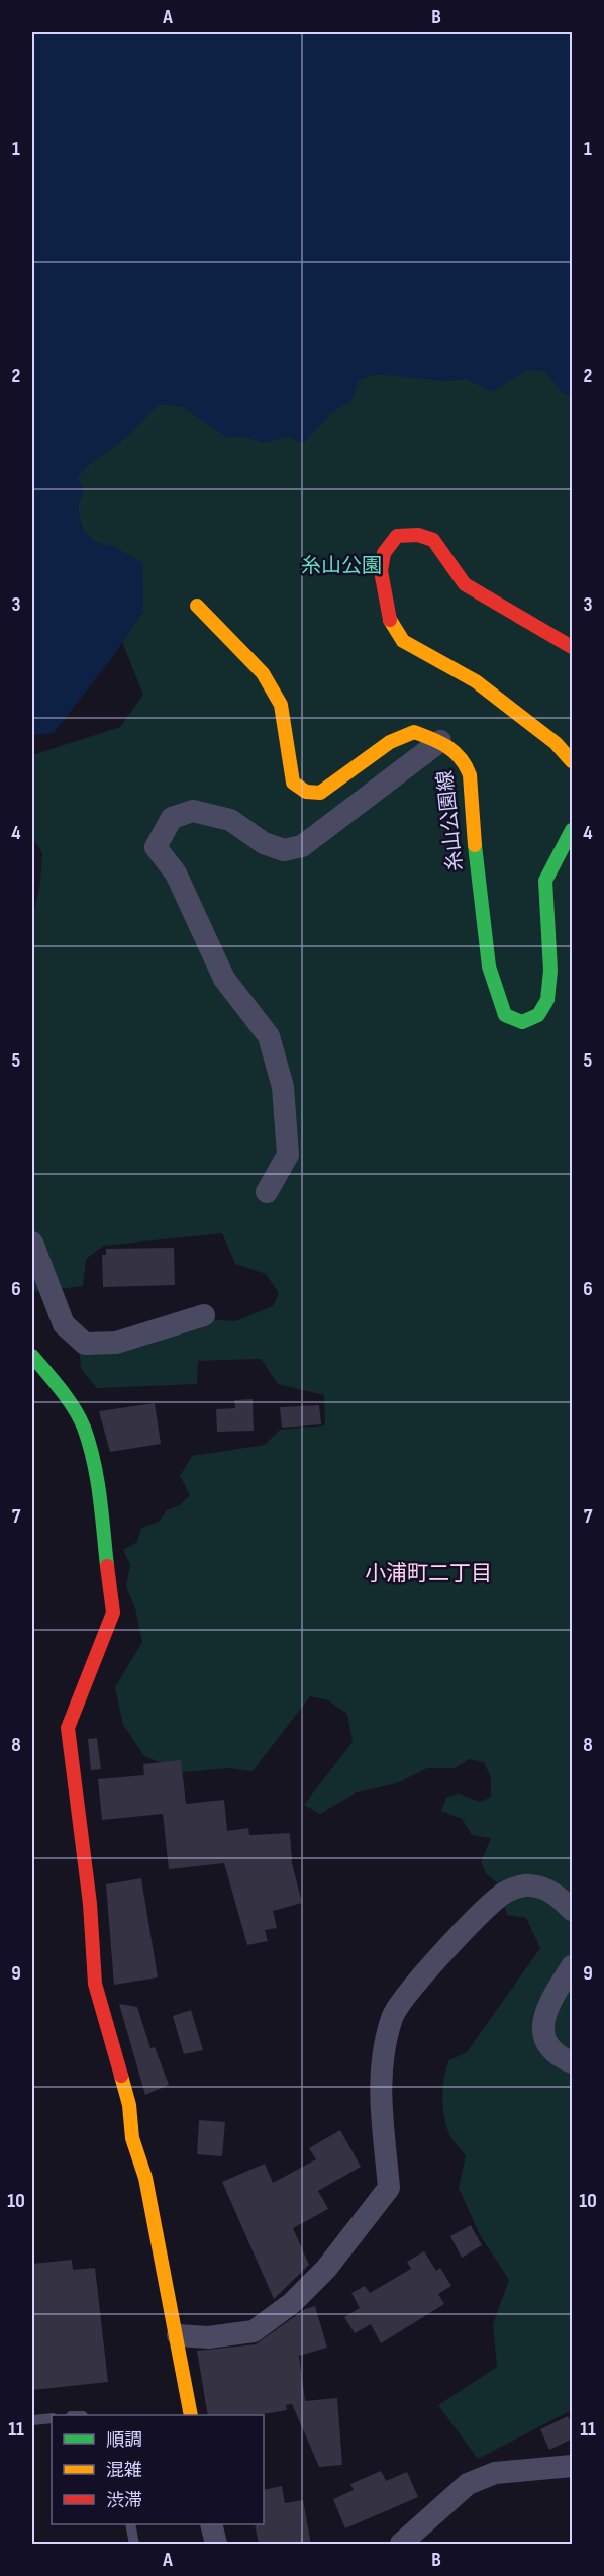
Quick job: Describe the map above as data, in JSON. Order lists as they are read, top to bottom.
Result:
{
  "streets": {
    "main road": ["糸山公園線"]
  },
  "districts": ["小浦町二丁目"],
  "parks": ["糸山公園"],
  "legend": ["順調", "混雑", "渋滞"],
  "grid": {
    "columns": ["A", "B"],
    "rows": [
      "1",
      "2",
      "3",
      "4",
      "5",
      "6",
      "7",
      "8",
      "9",
      "10",
      "11"
    ]
  }
}
